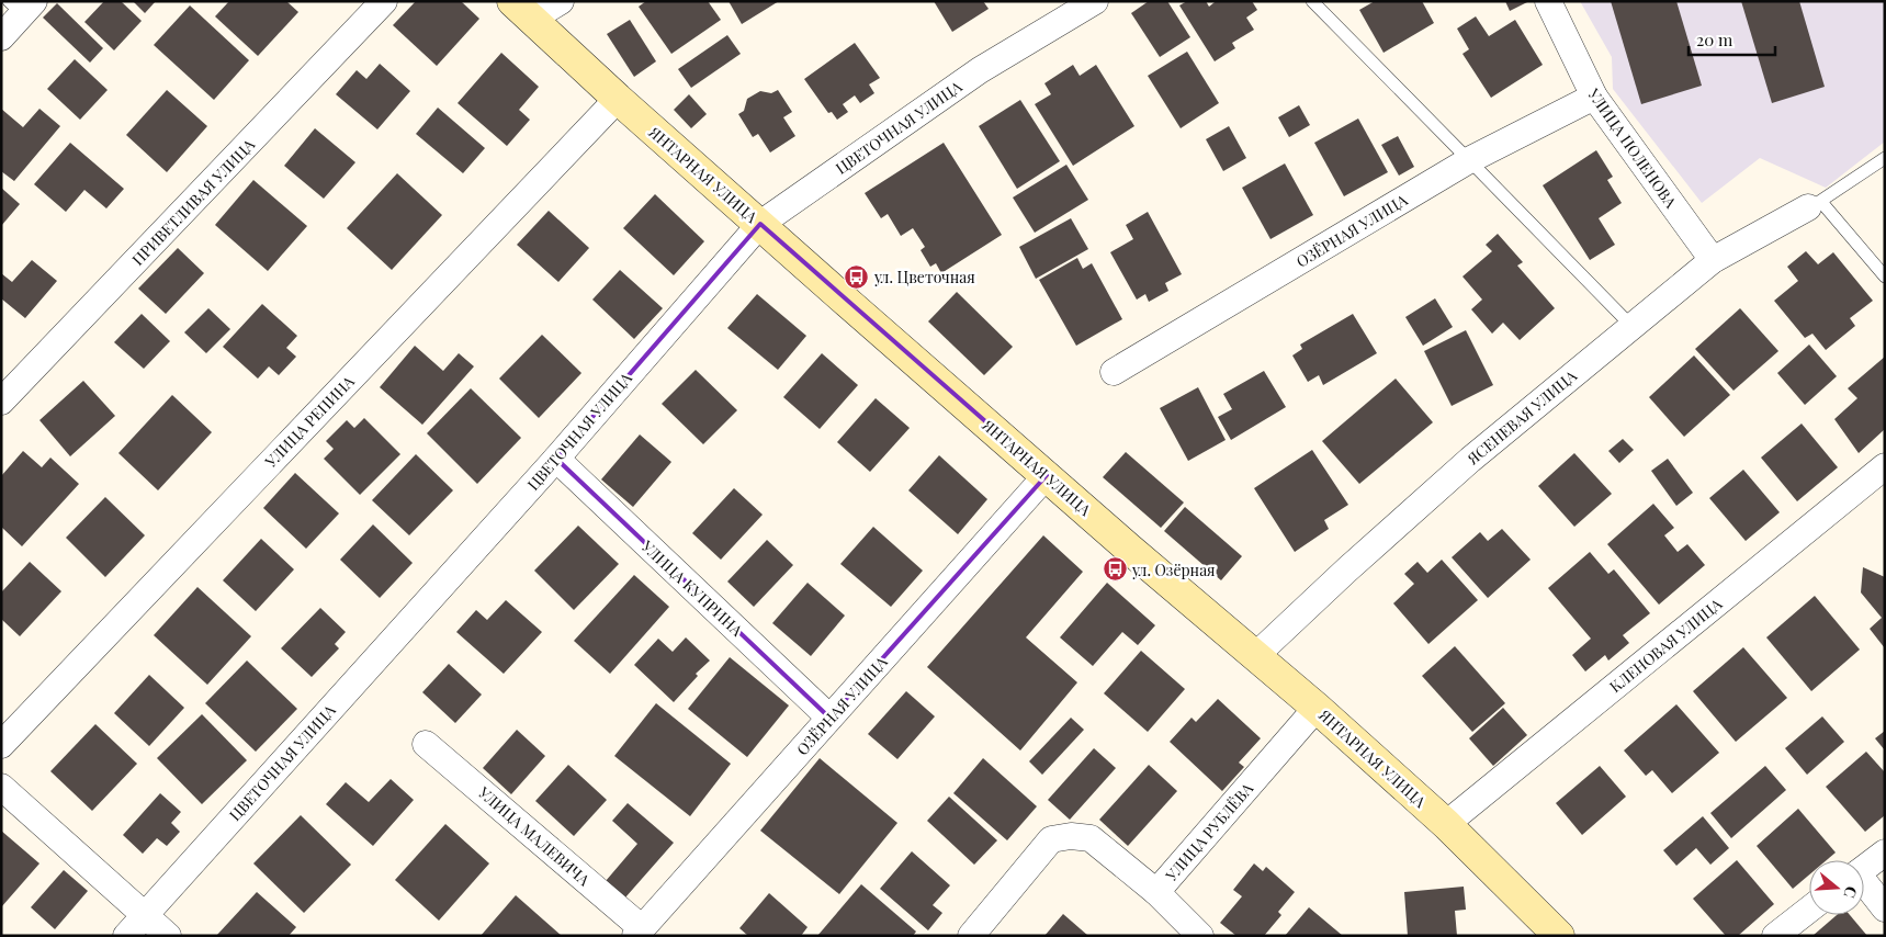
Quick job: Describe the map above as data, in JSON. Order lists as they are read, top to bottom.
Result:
{
  "streets": {
    "street": [
      "ЦВЕТОЧНАЯ УЛИЦА",
      "УЛИЦА ПОЛЕНОВА",
      "ЯНТАРНАЯ УЛИЦА",
      "ПРИВЕТЛИВАЯ УЛИЦА",
      "ОЗЁРНАЯ УЛИЦА",
      "ЯСЕНЕВАЯ УЛИЦА",
      "УЛИЦА РЕПИНА",
      "УЛИЦА КУПРИНА",
      "КЛЕНОВАЯ УЛИЦА",
      "УЛИЦА РУБЛЁВА",
      "УЛИЦА МАЛЕВИЧА"
    ]
  },
  "crossings": [
    ["ЦВЕТОЧНАЯ УЛИЦА", "ЯНТАРНАЯ УЛИЦА"],
    ["ЦВЕТОЧНАЯ УЛИЦА", "УЛИЦА КУПРИНА"],
    ["УЛИЦА ПОЛЕНОВА", "ОЗЁРНАЯ УЛИЦА"],
    ["УЛИЦА ПОЛЕНОВА", "ЯСЕНЕВАЯ УЛИЦА"],
    ["ЯНТАРНАЯ УЛИЦА", "ОЗЁРНАЯ УЛИЦА"],
    ["ЯНТАРНАЯ УЛИЦА", "ЯСЕНЕВАЯ УЛИЦА"],
    ["ЯНТАРНАЯ УЛИЦА", "УЛИЦА РЕПИНА"],
    ["ЯНТАРНАЯ УЛИЦА", "КЛЕНОВАЯ УЛИЦА"],
    ["ЯНТАРНАЯ УЛИЦА", "УЛИЦА РУБЛЁВА"],
    ["ОЗЁРНАЯ УЛИЦА", "УЛИЦА КУПРИНА"],
    ["ОЗЁРНАЯ УЛИЦА", "УЛИЦА МАЛЕВИЧА"]
  ],
  "places": {
    "bus stop": ["ул. Цветочная", "ул. Озёрная"]
  },
  "scale_bar": "20 m",
  "north": "right"
}
